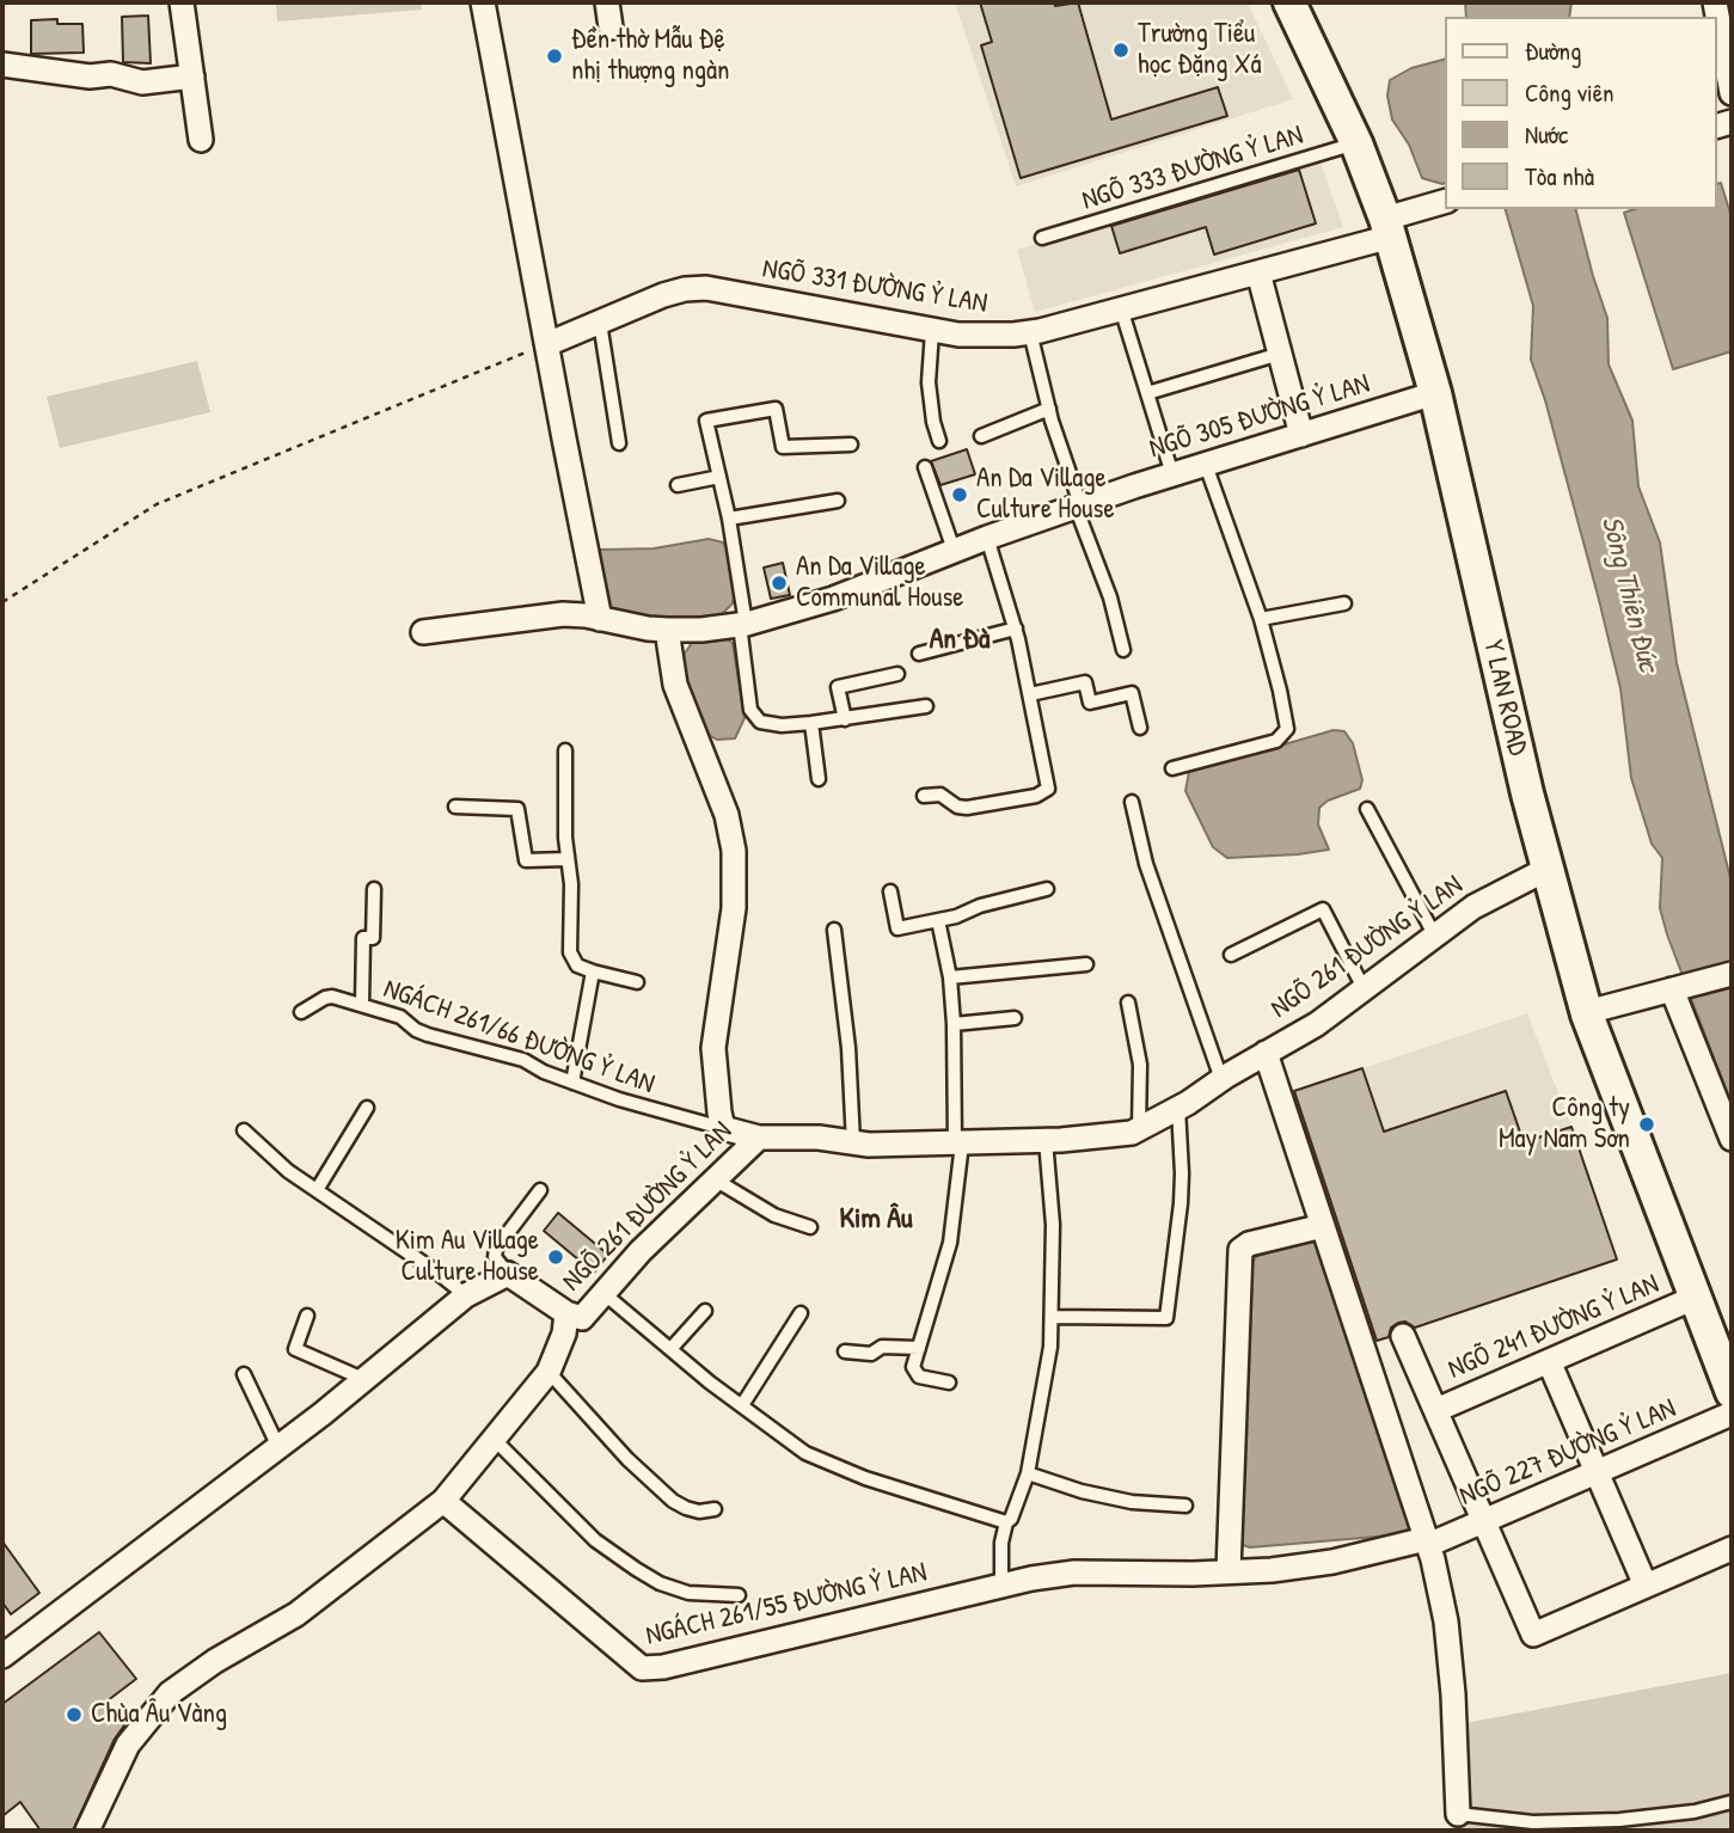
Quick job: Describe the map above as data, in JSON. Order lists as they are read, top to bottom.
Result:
{
  "streets": {
    "main road": ["Y LAN ROAD"],
    "street": [
      "NGÕ 331 ĐƯỜNG Ỷ LAN",
      "NGÕ 305 ĐƯỜNG Ỷ LAN",
      "NGÕ 261 ĐƯỜNG Ỷ LAN",
      "NGÕ 241 ĐƯỜNG Ỷ LAN",
      "NGÕ 227 ĐƯỜNG Ỷ LAN",
      "NGÁCH 261/55 ĐƯỜNG Ỷ LAN"
    ],
    "lane": ["NGÕ 333 ĐƯỜNG Ỷ LAN", "NGÁCH 261/66 ĐƯỜNG Ỷ LAN"]
  },
  "crossings": [
    ["NGÕ 333 ĐƯỜNG Ỷ LAN", "Y LAN ROAD"],
    ["NGÕ 331 ĐƯỜNG Ỷ LAN", "Y LAN ROAD"],
    ["NGÕ 305 ĐƯỜNG Ỷ LAN", "Y LAN ROAD"],
    ["Y LAN ROAD", "NGÕ 261 ĐƯỜNG Ỷ LAN"],
    ["Y LAN ROAD", "NGÕ 241 ĐƯỜNG Ỷ LAN"],
    ["NGÕ 227 ĐƯỜNG Ỷ LAN", "NGÁCH 261/55 ĐƯỜNG Ỷ LAN"]
  ],
  "districts": ["An Đà", "Kim Âu"],
  "water": ["Sông Thiên Đức"],
  "places": [
    "Trường Tiểu học Đặng Xá",
    "Đền thờ Mẫu Đệ nhị thượng ngàn",
    "An Da Village Culture House",
    "An Da Village Communal House",
    "Công ty May Nam Sơn",
    "Kim Au Village Culture House",
    "Chùa Âu Vàng"
  ],
  "legend": [
    "Đường",
    "Công viên",
    "Nước",
    "Tòa nhà"
  ]
}
